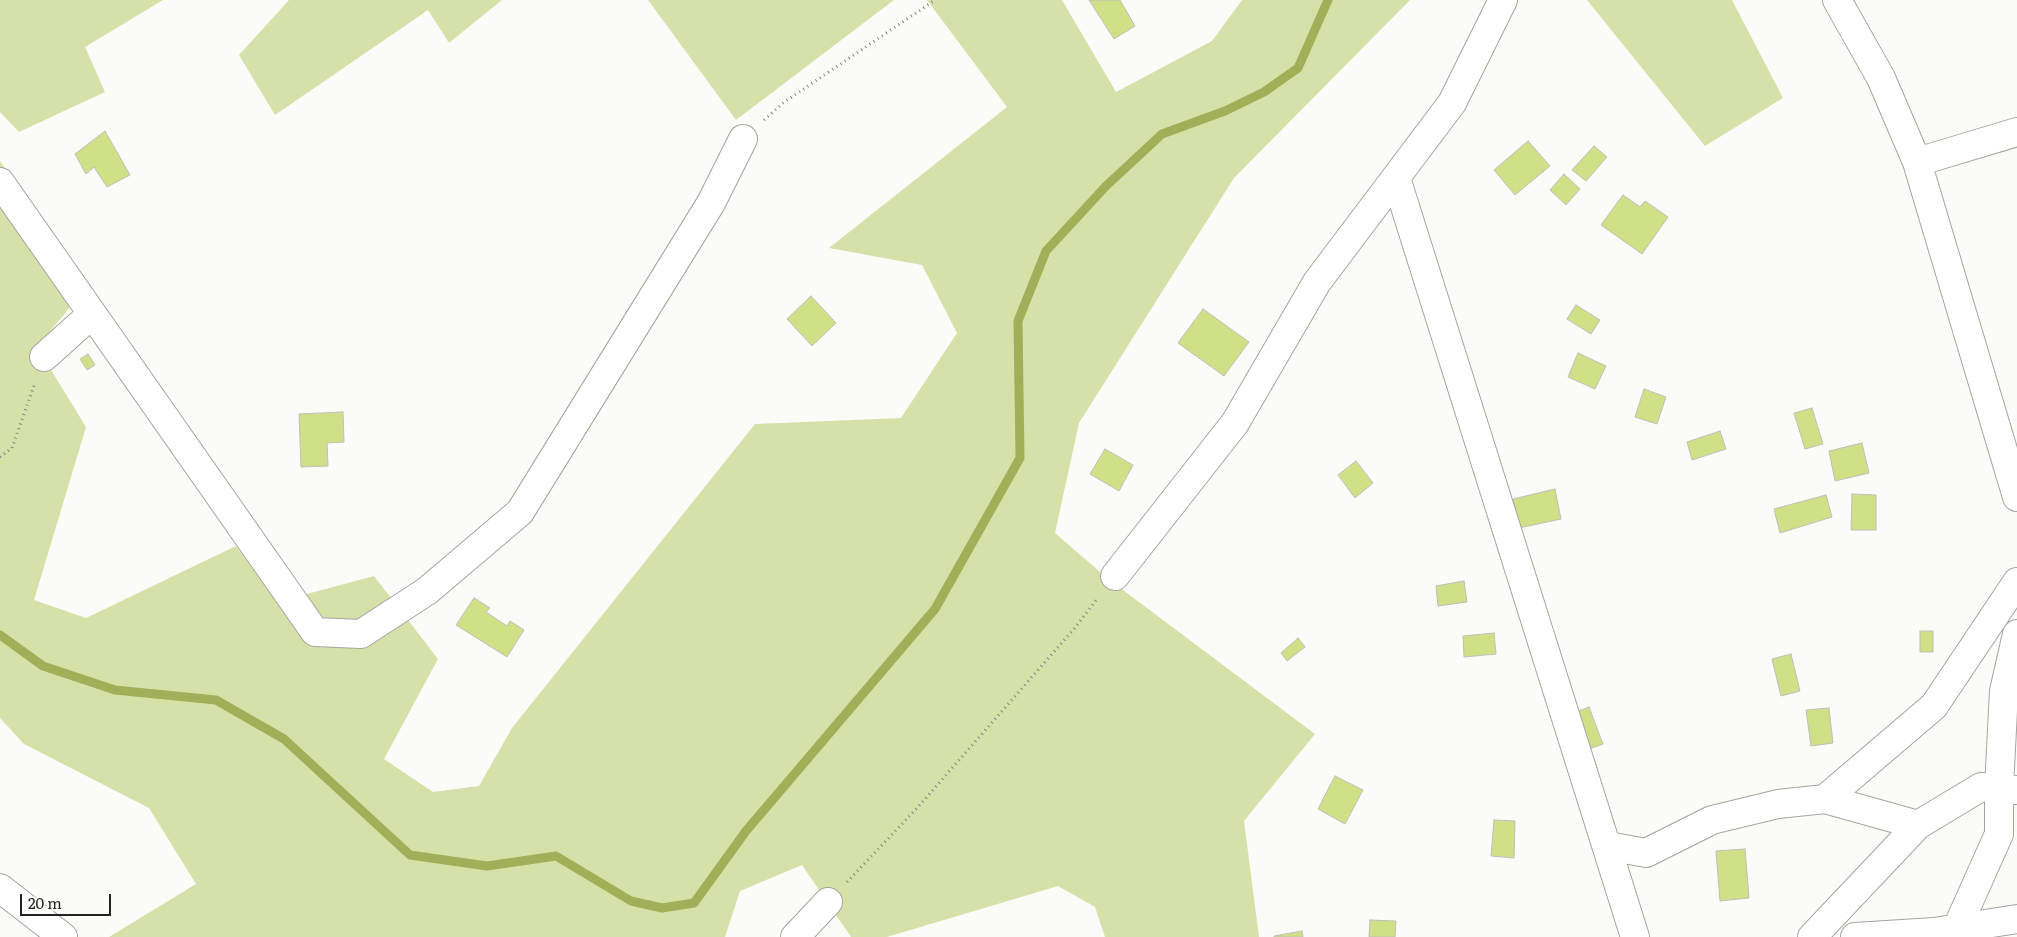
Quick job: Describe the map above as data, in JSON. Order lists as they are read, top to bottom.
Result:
{
  "scale_bar": "20 m"
}
